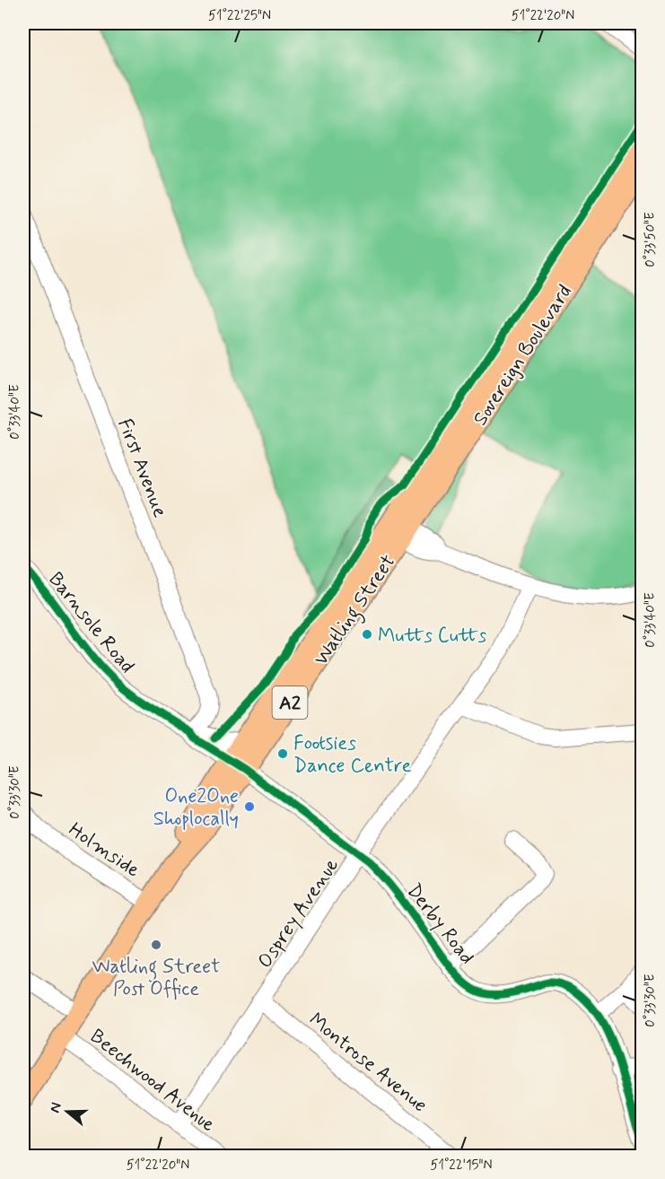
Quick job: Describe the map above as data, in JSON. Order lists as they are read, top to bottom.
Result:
{
  "streets": {
    "main road": ["Sovereign Boulevard", "Watling Street", "A2"],
    "street": [
      "First Avenue",
      "Barnsole Road",
      "Holmside",
      "Osprey Avenue",
      "Derby Road",
      "Montrose Avenue",
      "Beechwood Avenue"
    ]
  },
  "crossings": [
    ["Sovereign Boulevard", "Watling Street"],
    ["First Avenue", "Barnsole Road"],
    ["Watling Street", "Barnsole Road"],
    ["Watling Street", "Holmside"],
    ["Watling Street", "Derby Road"],
    ["Watling Street", "Beechwood Avenue"],
    ["Barnsole Road", "Derby Road"],
    ["Osprey Avenue", "Derby Road"],
    ["Osprey Avenue", "Montrose Avenue"],
    ["Osprey Avenue", "Beechwood Avenue"]
  ],
  "places": [
    "Mutts Cutts",
    "Footsies Dance Centre",
    "One2One Shoplocally",
    "Watling Street Post Office"
  ],
  "north": "left",
  "coordinates": [
    "51°22'25\"N",
    "51°22'20\"N",
    "0°33'50\"E",
    "0°33'40\"E",
    "0°33'30\"E",
    "51°22'15\"N"
  ]
}
